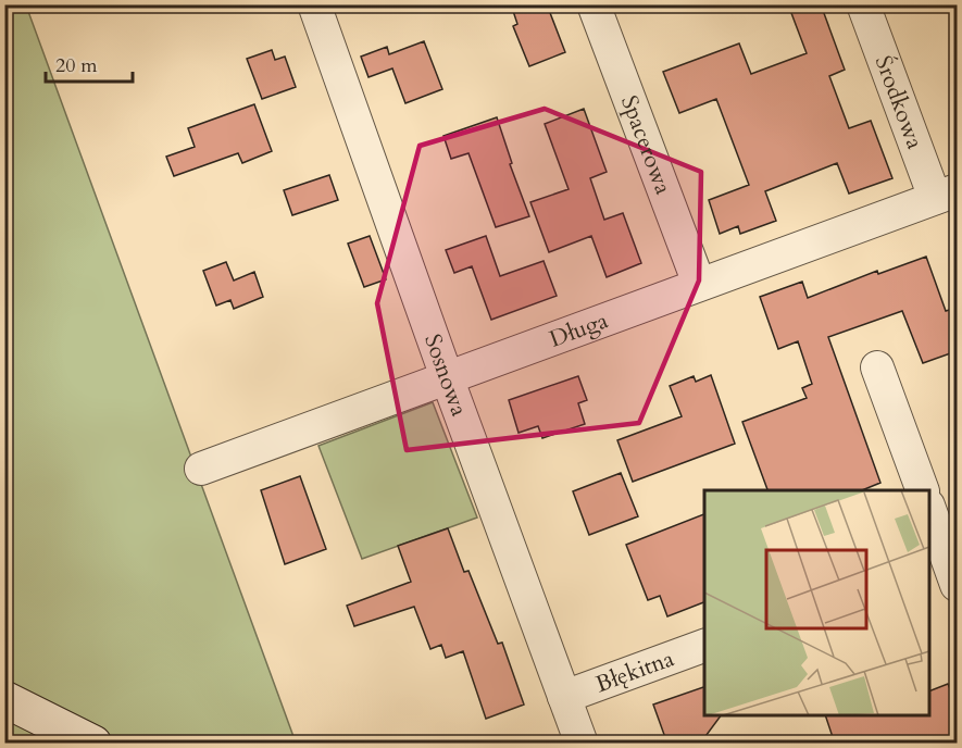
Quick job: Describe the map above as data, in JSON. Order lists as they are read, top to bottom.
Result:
{
  "streets": {
    "street": [
      "Środkowa",
      "Spacerowa",
      "Długa",
      "Sosnowa",
      "Błękitna"
    ]
  },
  "crossings": [
    ["Środkowa", "Długa"],
    ["Spacerowa", "Długa"],
    ["Długa", "Sosnowa"],
    ["Sosnowa", "Błękitna"]
  ],
  "scale_bar": "20 m"
}
